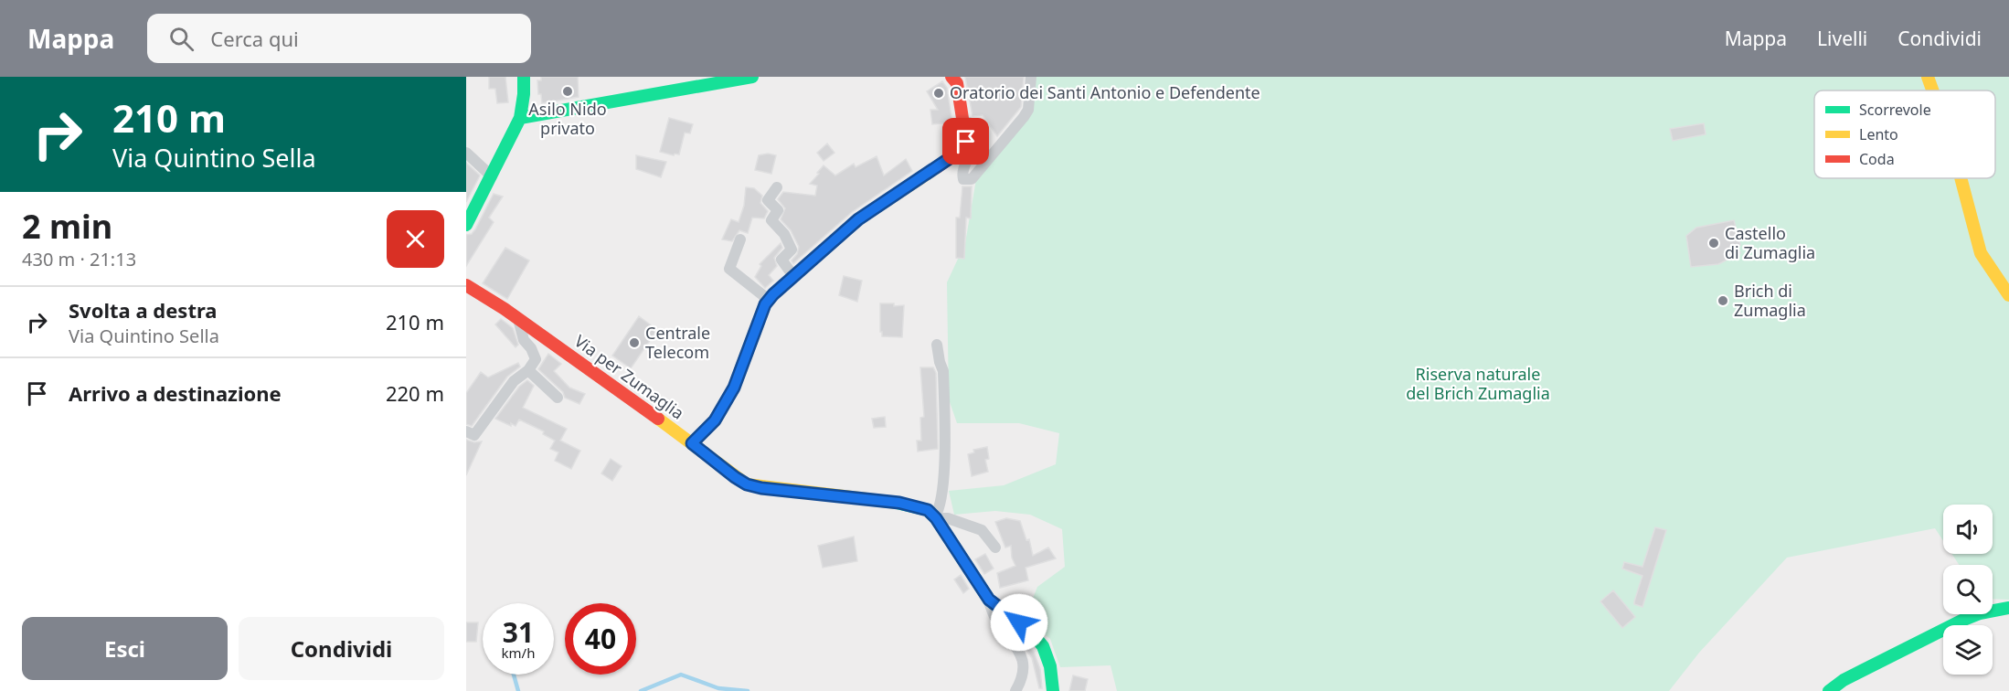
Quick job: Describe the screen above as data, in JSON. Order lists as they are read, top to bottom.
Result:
{
  "streets": {
    "street": ["Via per Zumaglia"]
  },
  "parks": ["Riserva naturale del Brich Zumaglia"],
  "places": [
    "Asilo Nido privato",
    "Oratorio dei Santi Antonio e Defendente",
    "Castello di Zumaglia",
    "Brich di Zumaglia",
    "Centrale Telecom"
  ],
  "legend": ["Scorrevole", "Lento", "Coda"],
  "page": {
    "header": "Mappa",
    "search": "Cerca qui",
    "nav": ["Mappa", "Livelli", "Condividi"],
    "turn": ["210 m", "Via Quintino Sella"],
    "heading": ["2 min", "430 m · 21:13"],
    "list": [
      {
        "name": "Svolta a destra",
        "note": "Via Quintino Sella",
        "value": "210 m"
      },
      {
        "name": "Arrivo a destinazione",
        "value": "220 m"
      }
    ],
    "speed": "31 km/h",
    "limit": "40",
    "buttons": ["Esci", "Condividi"]
  }
}
